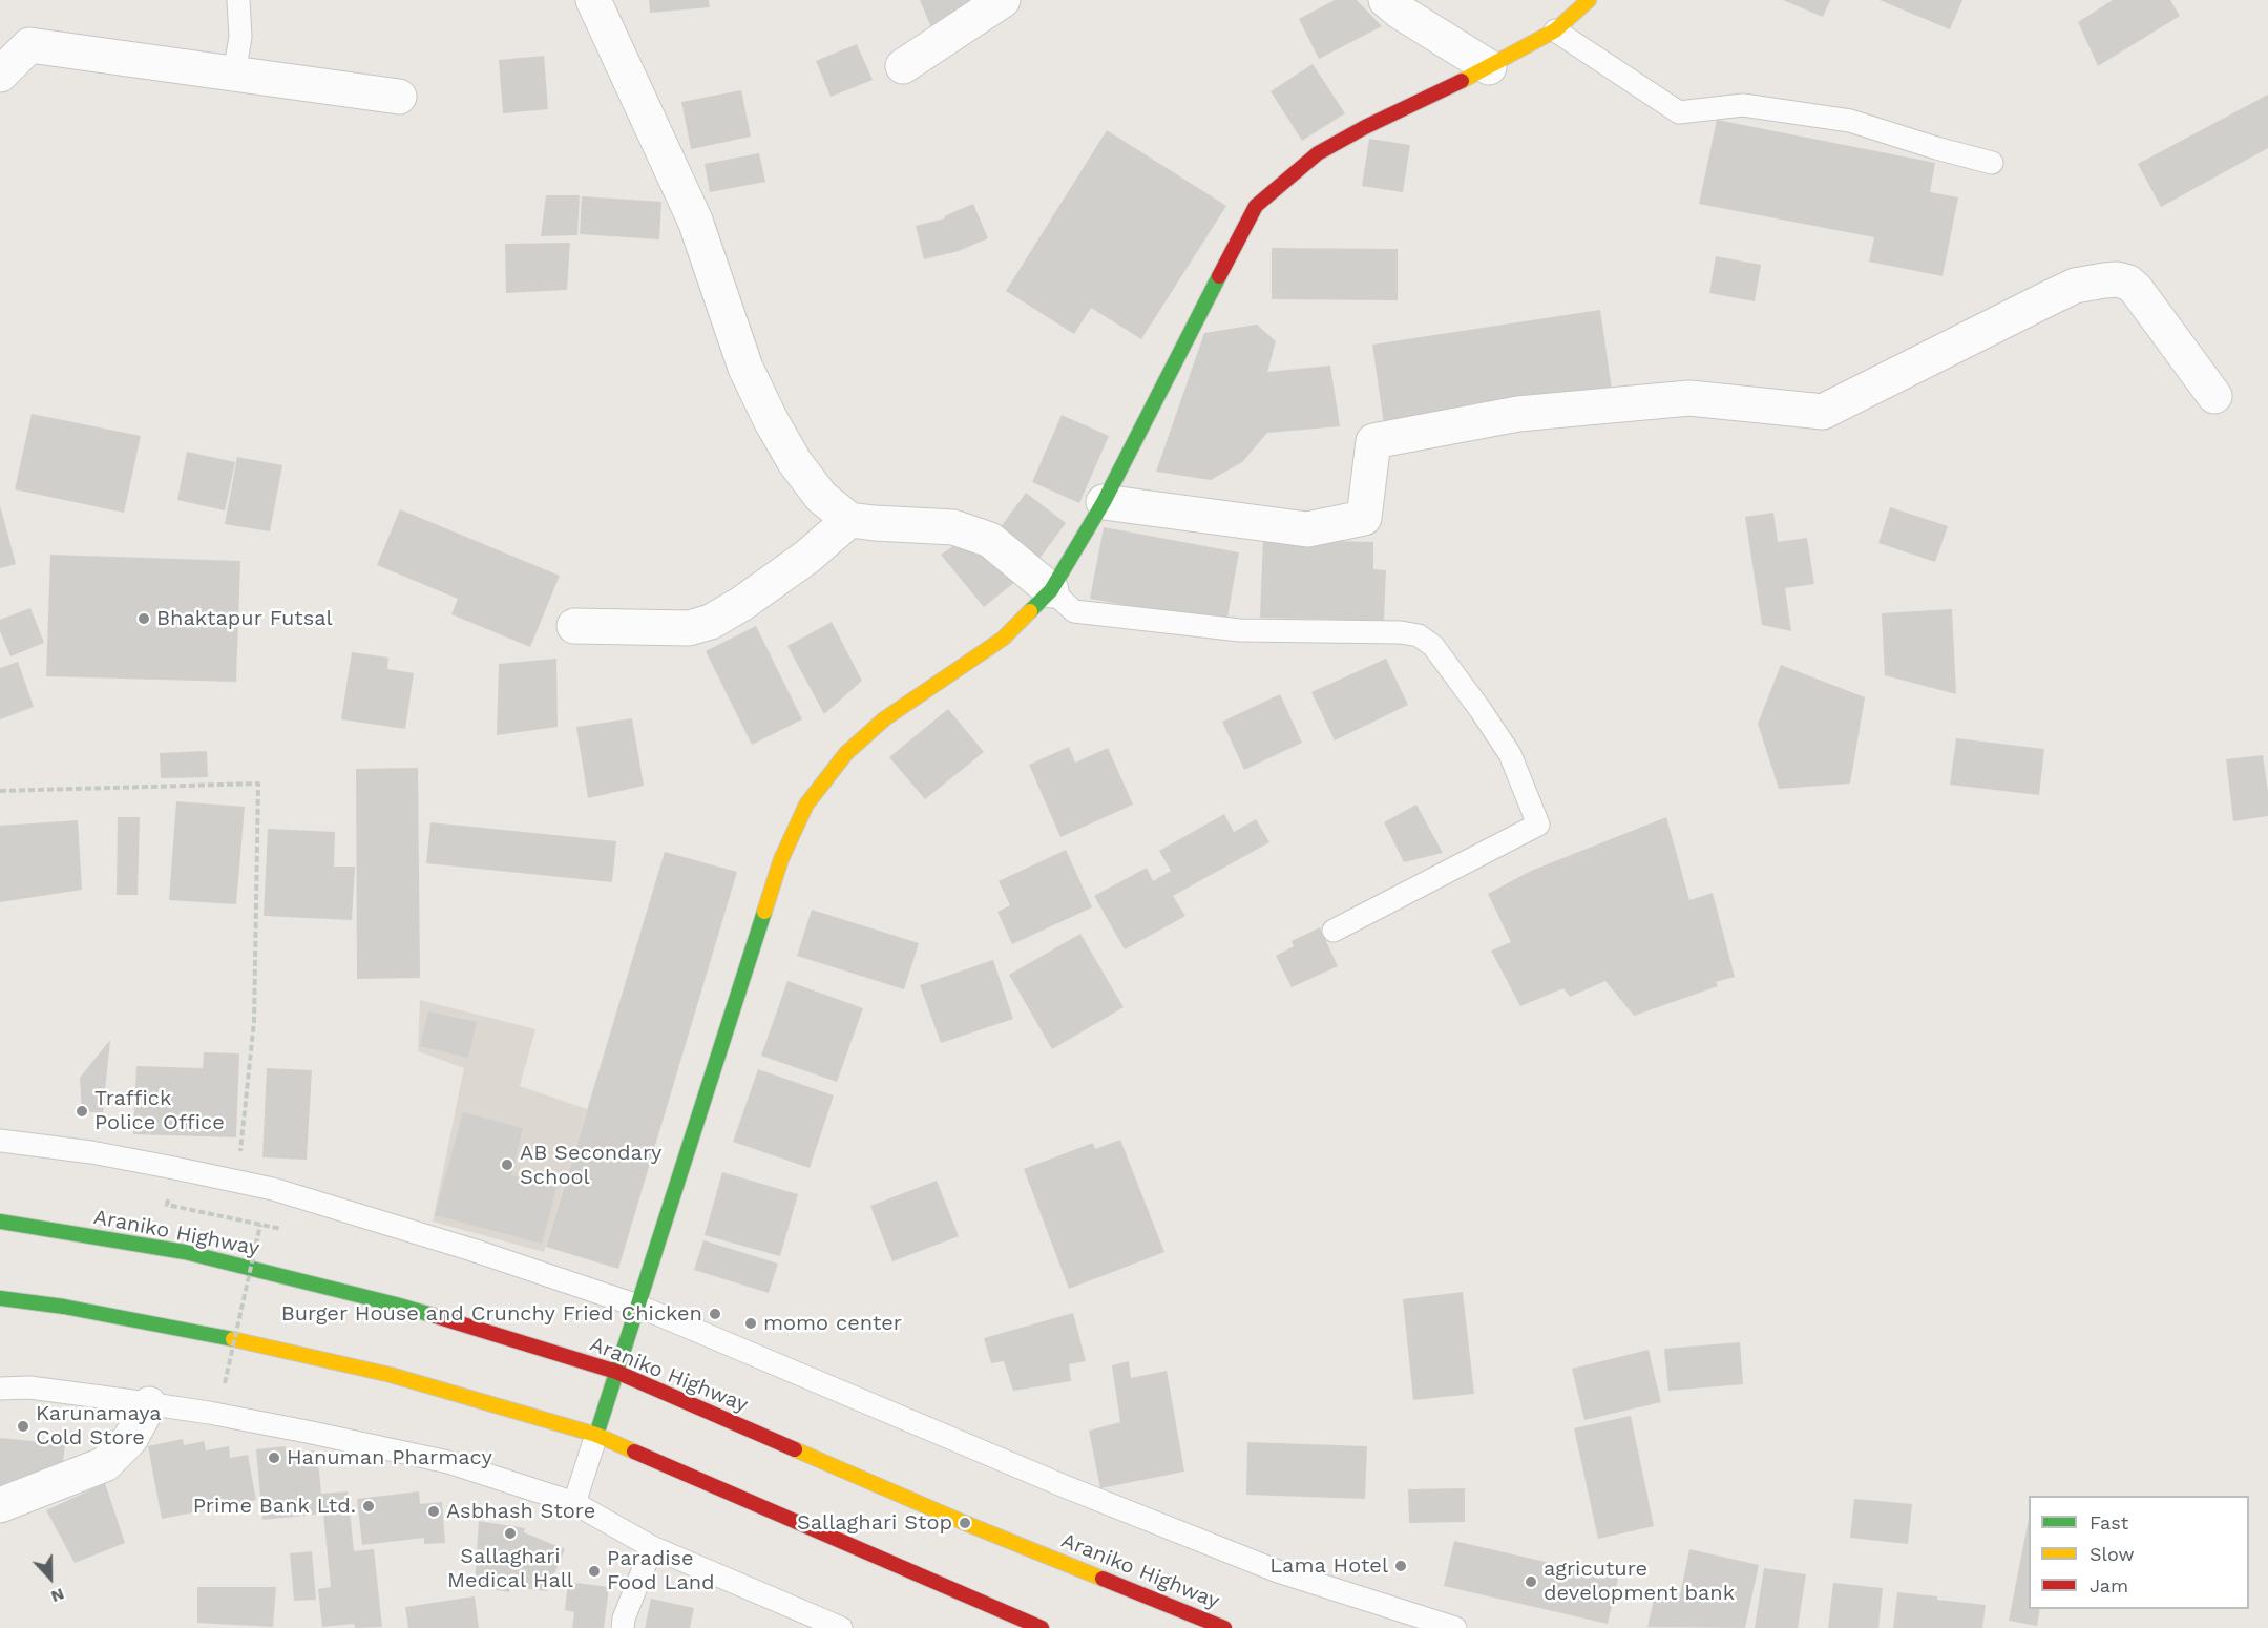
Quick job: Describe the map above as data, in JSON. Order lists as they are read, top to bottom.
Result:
{
  "streets": {
    "main road": ["Araniko Highway"]
  },
  "places": [
    "Bhaktapur Futsal",
    "Traffick Police Office",
    "AB Secondary School",
    "Burger House and Crunchy Fried Chicken",
    "momo center",
    "Karunamaya Cold Store",
    "Hanuman Pharmacy",
    "Prime Bank Ltd.",
    "Asbhash Store",
    "Sallaghari Stop",
    "Sallaghari Medical Hall",
    "Lama Hotel",
    "Paradise Food Land",
    "agricuture development bank"
  ],
  "legend": ["Fast", "Slow", "Jam"],
  "north": "bottom"
}
